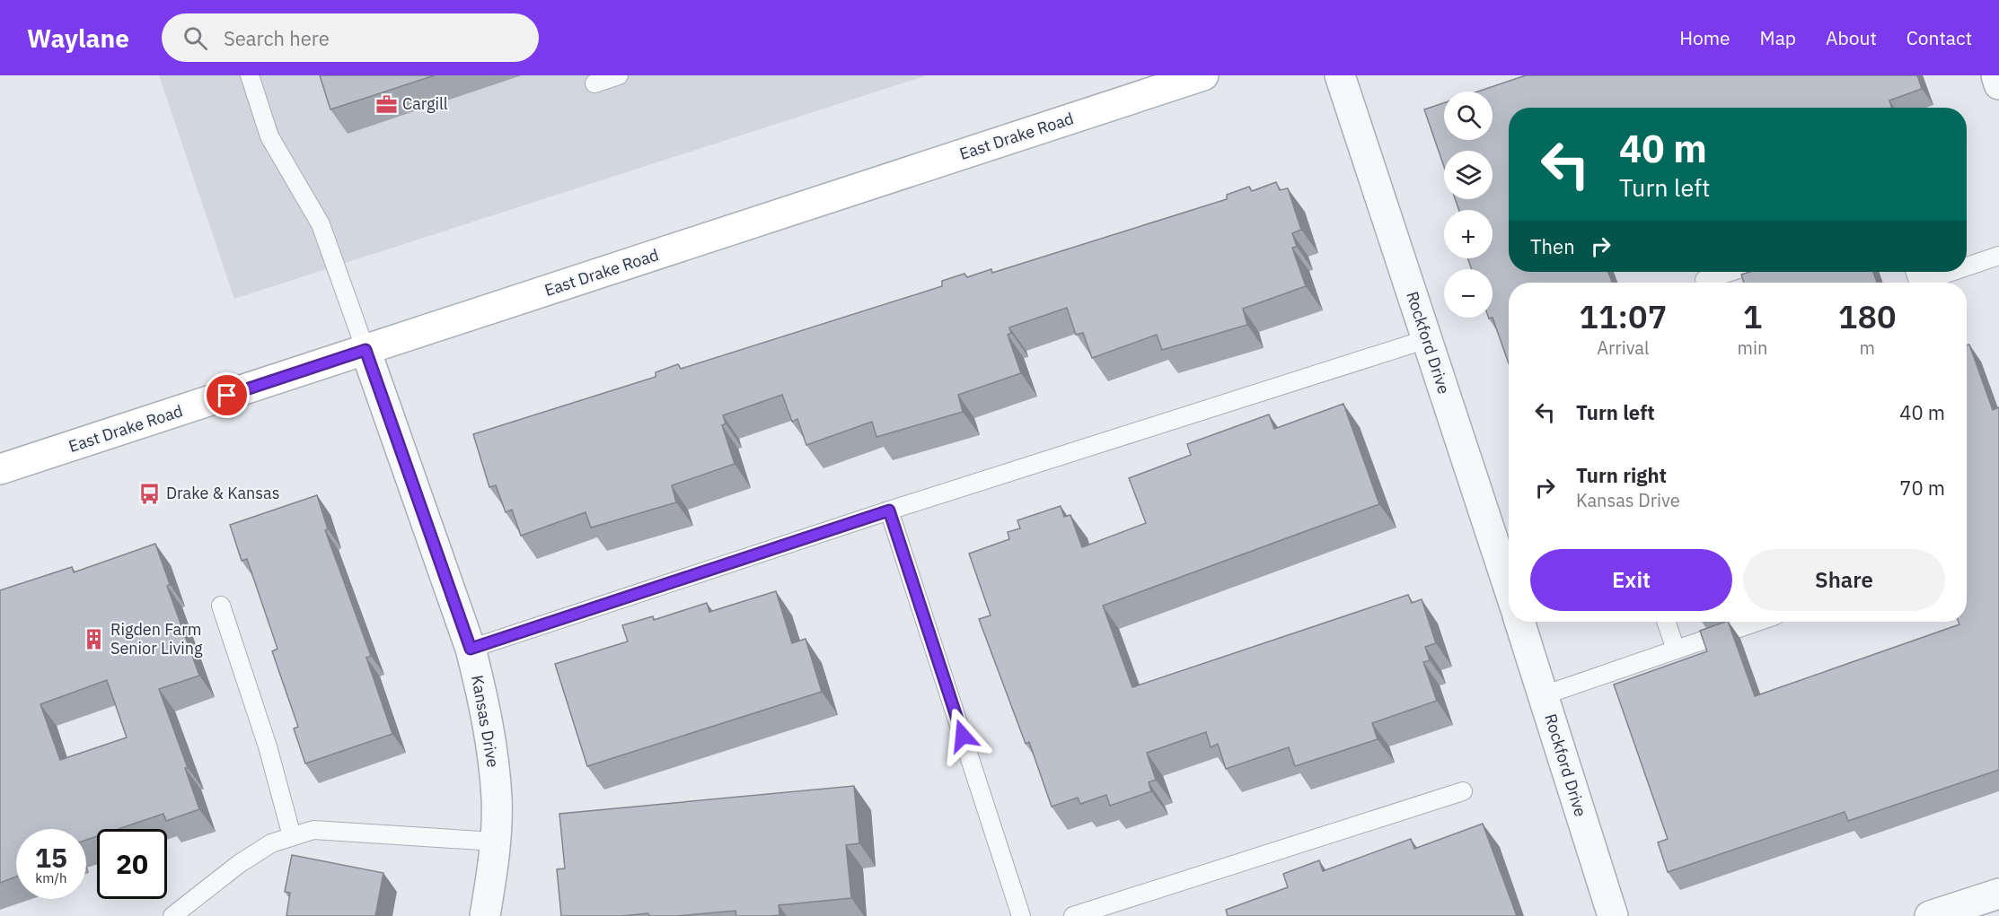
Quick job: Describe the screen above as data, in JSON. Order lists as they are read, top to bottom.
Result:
{
  "streets": {
    "main road": ["East Drake Road"],
    "street": ["Rockford Drive", "Kansas Drive"]
  },
  "crossings": [
    ["East Drake Road", "Kansas Drive"]
  ],
  "places": {
    "office": ["Cargill"],
    "bus stop": ["Drake & Kansas"],
    "building": ["Rigden Farm Senior Living"]
  },
  "page": {
    "header": "Waylane",
    "search": "Search here",
    "nav": [
      "Home",
      "Map",
      "About",
      "Contact"
    ],
    "map_buttons": ["+", "−"],
    "turn": ["40 m", "Turn left"],
    "then": "Then",
    "eta": [
      "11:07",
      "Arrival",
      "1",
      "min",
      "180",
      "m"
    ],
    "list": [
      {
        "name": "Turn left",
        "value": "40 m"
      },
      {
        "name": "Turn right",
        "note": "Kansas Drive",
        "value": "70 m"
      }
    ],
    "buttons": ["Exit", "Share"],
    "speed": "15 km/h",
    "limit": "20"
  }
}
